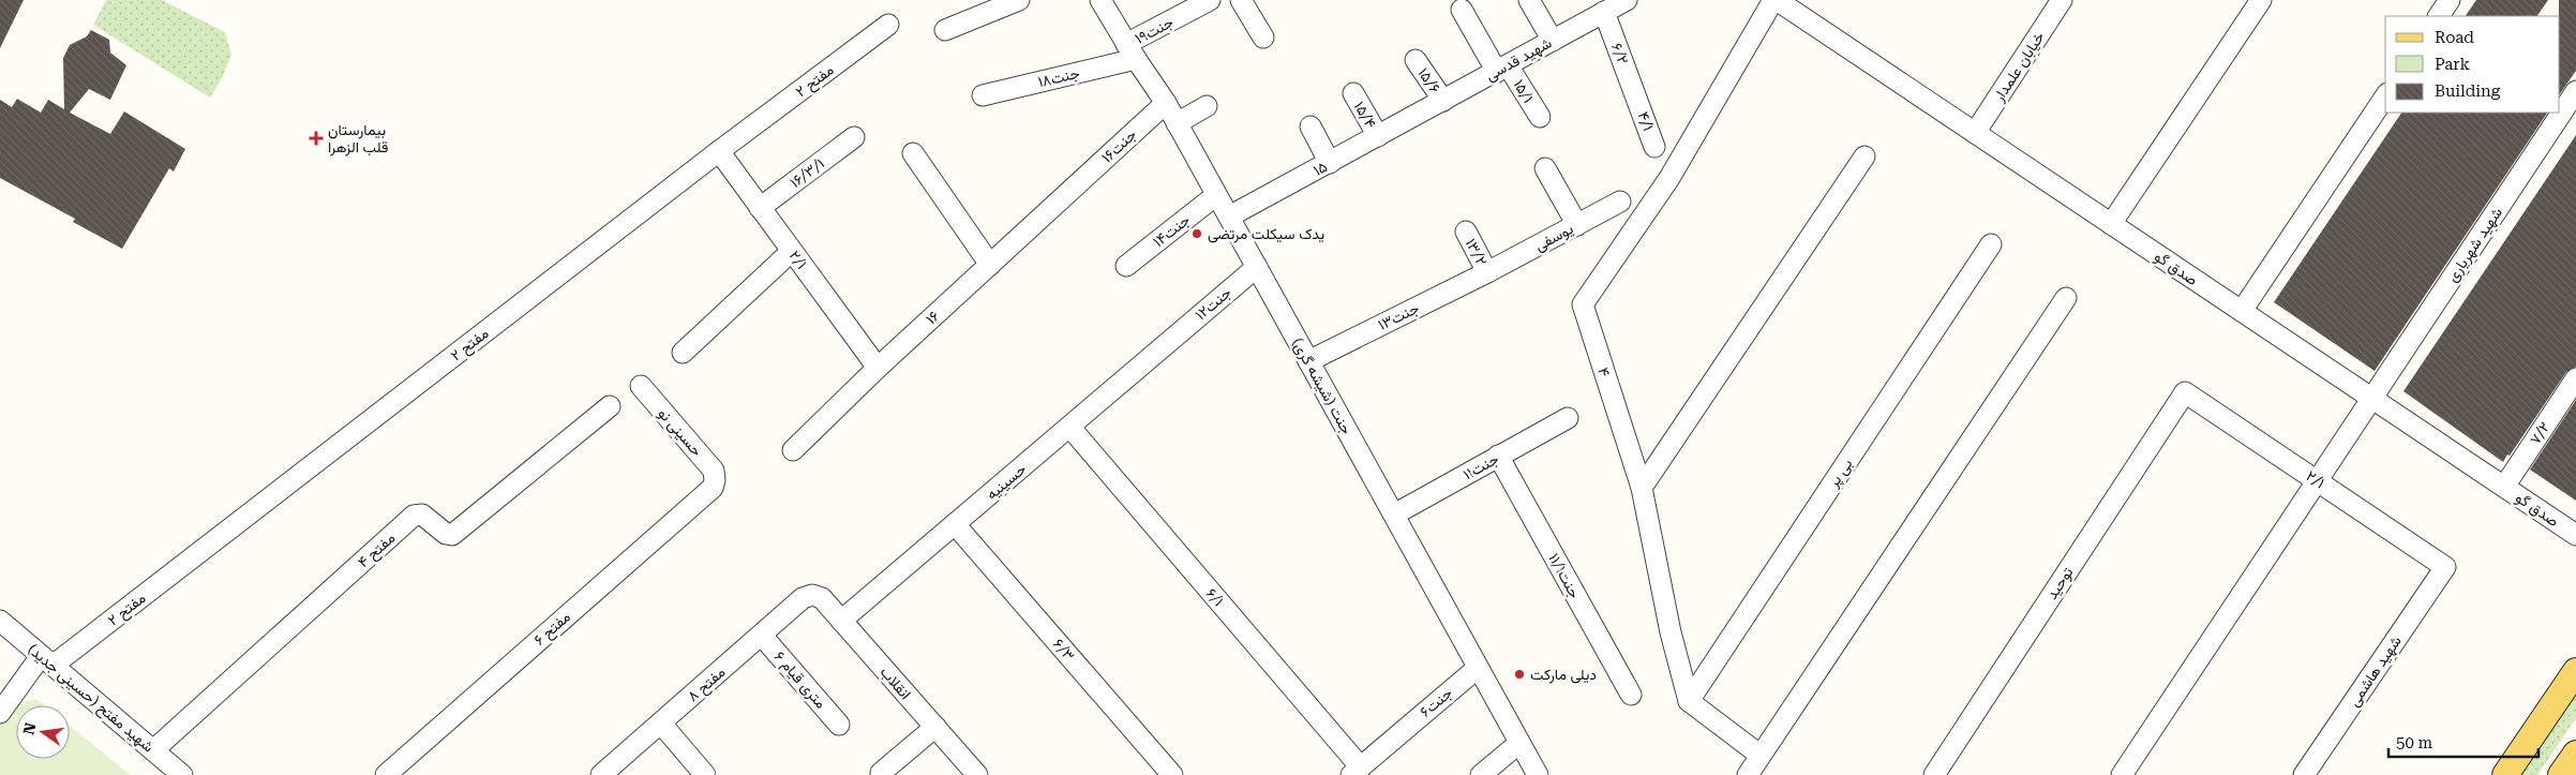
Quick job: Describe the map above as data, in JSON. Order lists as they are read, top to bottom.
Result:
{
  "streets": {
    "street": [
      "جنت۱۹",
      "۶/۲",
      "شهید قدسی",
      "خیابان علمدار",
      "جنت۱۸",
      "مفتح ۲",
      "۱۵/۶",
      "۱۵/۱",
      "۱۵/۴",
      "۴/۱",
      "جنت۱۶",
      "۱۵",
      "۱۶/۳/۱",
      "جنت۱۴",
      "یوسفی",
      "شهید شهریاری",
      "۱۳/۲",
      "۲/۱",
      "صدق گو",
      "جنت۱۲",
      "جنت۱۳",
      "۱۶",
      "۴",
      "جنت (شیشه گری)",
      "حسینی نو",
      "۷/۲",
      "جنت۱۱",
      "بی پر",
      "حسینیه",
      "مفتح ۴",
      "جنت۱۱/۱",
      "توحید",
      "۶/۱",
      "مفتح ۶",
      "۶/۳",
      "شهید هاشمی",
      "۶ متری قیام",
      "انقلاب",
      "مفتح ۸",
      "شهید مفتح (حسینی جدید)",
      "جنت۶"
    ]
  },
  "crossings": [
    ["جنت۱۹", "جنت۱۸"],
    ["جنت۱۹", "جنت (شیشه گری)"],
    ["۶/۲", "شهید قدسی"],
    ["۶/۲", "۴/۱"],
    ["شهید قدسی", "۱۵/۶"],
    ["شهید قدسی", "۱۵/۱"],
    ["شهید قدسی", "۱۵"],
    ["خیابان علمدار", "صدق گو"],
    ["جنت۱۸", "جنت (شیشه گری)"],
    ["مفتح ۲", "۲/۱"],
    ["مفتح ۲", "شهید مفتح (حسینی جدید)"],
    ["۱۵/۴", "۱۵"],
    ["جنت۱۶", "۱۶"],
    ["جنت۱۶", "جنت (شیشه گری)"],
    ["۱۵", "جنت (شیشه گری)"],
    ["۱۶/۳/۱", "۲/۱"],
    ["جنت۱۴", "جنت (شیشه گری)"],
    ["یوسفی", "۱۳/۲"],
    ["یوسفی", "جنت۱۳"],
    ["شهید شهریاری", "۲/۱"],
    ["شهید شهریاری", "صدق گو"],
    ["۱۳/۲", "جنت۱۳"],
    ["۲/۱", "۱۶"],
    ["۲/۱", "توحید"],
    ["۲/۱", "شهید هاشمی"],
    ["صدق گو", "۴"],
    ["صدق گو", "۷/۲"],
    ["جنت۱۲", "جنت (شیشه گری)"],
    ["جنت۱۲", "حسینیه"],
    ["جنت۱۳", "جنت (شیشه گری)"],
    ["۴", "بی پر"],
    ["جنت (شیشه گری)", "جنت۱۱"],
    ["جنت (شیشه گری)", "جنت۶"],
    ["حسینی نو", "مفتح ۶"],
    ["جنت۱۱", "جنت۱۱/۱"],
    ["حسینیه", "۶/۱"],
    ["حسینیه", "۶/۳"],
    ["حسینیه", "انقلاب"],
    ["مفتح ۴", "شهید مفتح (حسینی جدید)"],
    ["۶/۱", "جنت۶"],
    ["۶ متری قیام", "مفتح ۸"],
    ["انقلاب", "مفتح ۸"]
  ],
  "places": {
    "health": ["بیمارستان قلب الزهرا"],
    "other": ["یدک سیکلت مرتضی", "دیلی مارکت"]
  },
  "legend": ["Road", "Park", "Building"],
  "scale_bar": "50 m",
  "north": "left"
}
